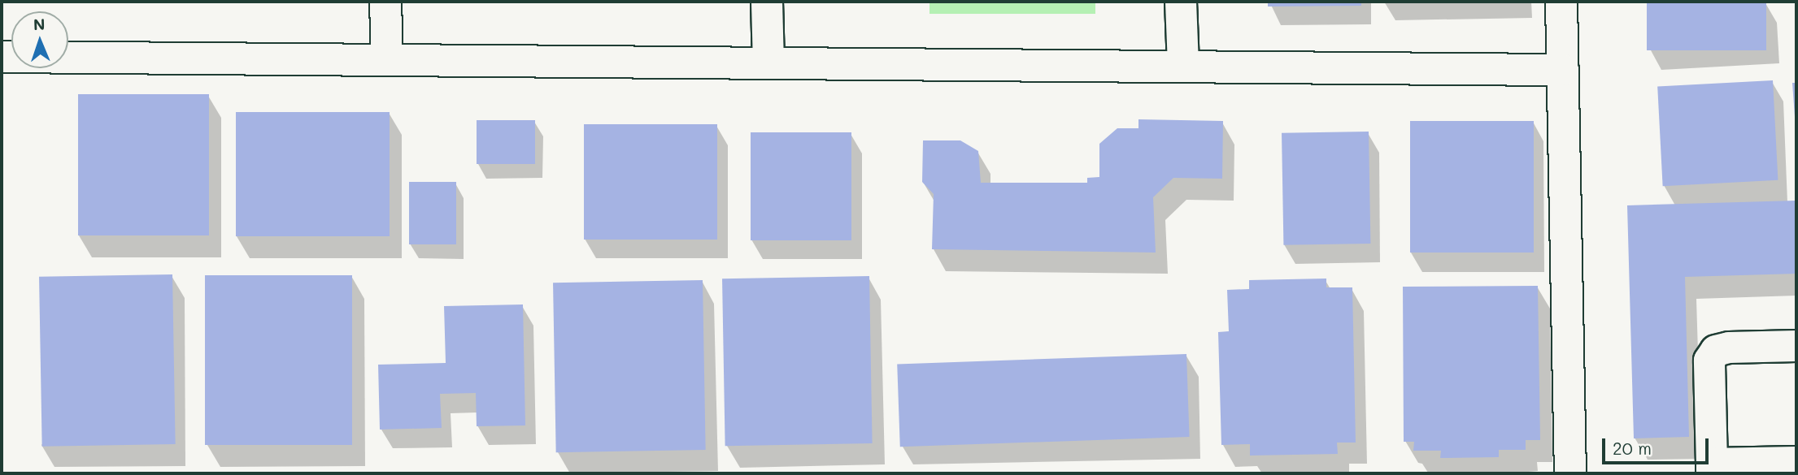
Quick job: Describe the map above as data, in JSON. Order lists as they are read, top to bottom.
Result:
{
  "scale_bar": "20 m",
  "north": "top"
}
